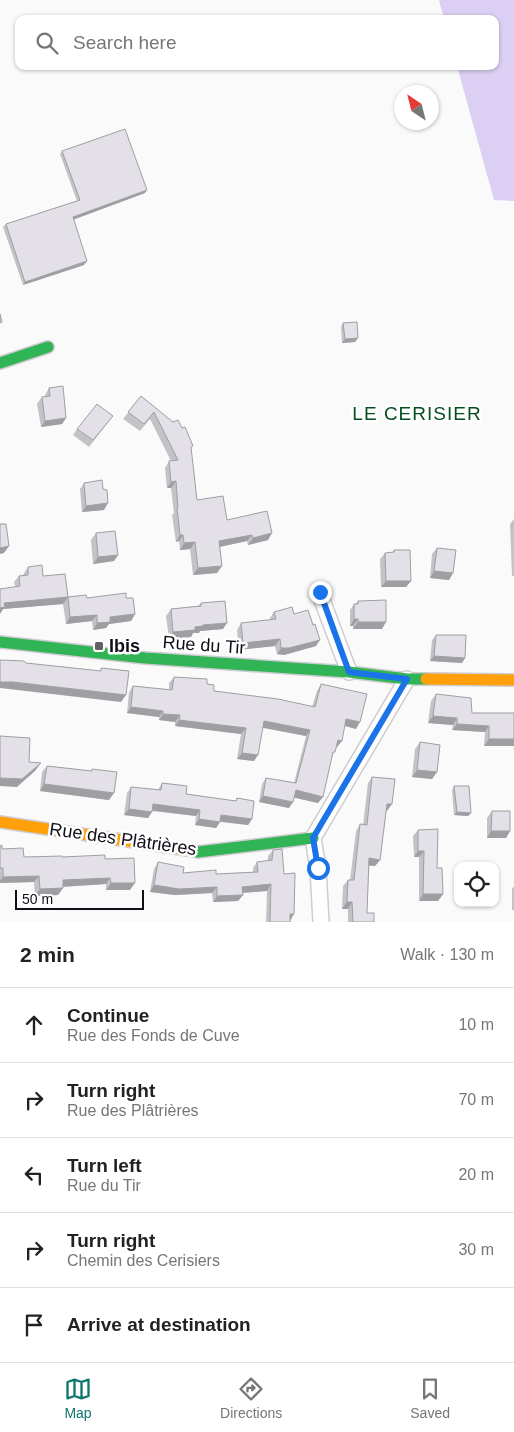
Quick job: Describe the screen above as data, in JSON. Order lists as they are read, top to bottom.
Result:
{
  "streets": {
    "street": ["Rue du Tir", "Rue des Plâtrières"]
  },
  "districts": ["LE CERISIER"],
  "places": {
    "transit": ["Ibis"]
  },
  "scale_bar": "50 m",
  "north": "top left",
  "page": {
    "search": "Search here",
    "scale": "50 m",
    "heading": ["2 min", "Walk · 130 m"],
    "list": [
      ["Continue", "Rue des Fonds de Cuve", "10 m"],
      ["Turn right", "Rue des Plâtrières", "70 m"],
      ["Turn left", "Rue du Tir", "20 m"],
      ["Turn right", "Chemin des Cerisiers", "30 m"],
      "Arrive at destination"
    ],
    "nav": ["Map", "Directions", "Saved"]
  }
}
